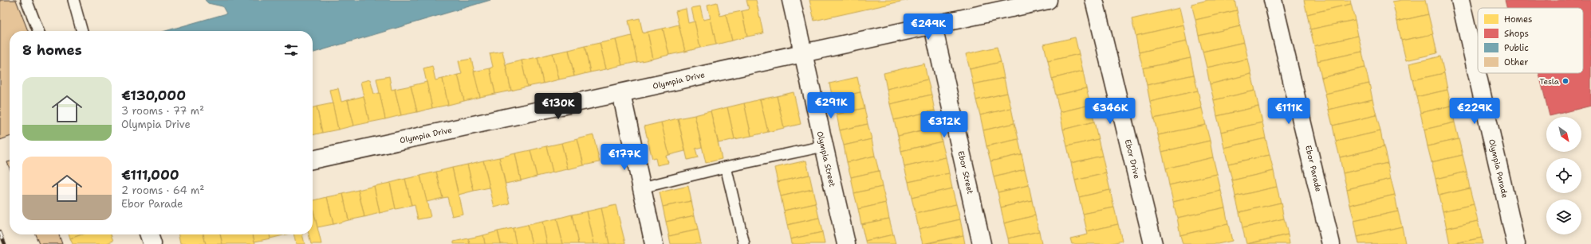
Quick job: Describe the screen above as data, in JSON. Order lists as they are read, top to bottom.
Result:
{
  "streets": {
    "street": [
      "Olympia Drive",
      "Olympia Street",
      "Ebor Drive",
      "Ebor Parade",
      "Olympia Parade",
      "Ebor Street"
    ]
  },
  "crossings": [
    ["Olympia Drive", "Olympia Street"],
    ["Olympia Drive", "Ebor Street"]
  ],
  "places": ["Tesla"],
  "legend": [
    "Homes",
    "Shops",
    "Public",
    "Other"
  ],
  "north": "bottom right",
  "page": {
    "price": [
      "€249K",
      "€291K",
      "€130K",
      "€346K",
      "€111K",
      "€229K",
      "€312K",
      "€177K"
    ],
    "heading": "8 homes",
    "list": [
      {
        "name": "€130,000",
        "note": "3 rooms · 77 m² · Olympia Drive"
      },
      {
        "name": "€111,000",
        "note": "2 rooms · 64 m² · Ebor Parade"
      }
    ]
  }
}
